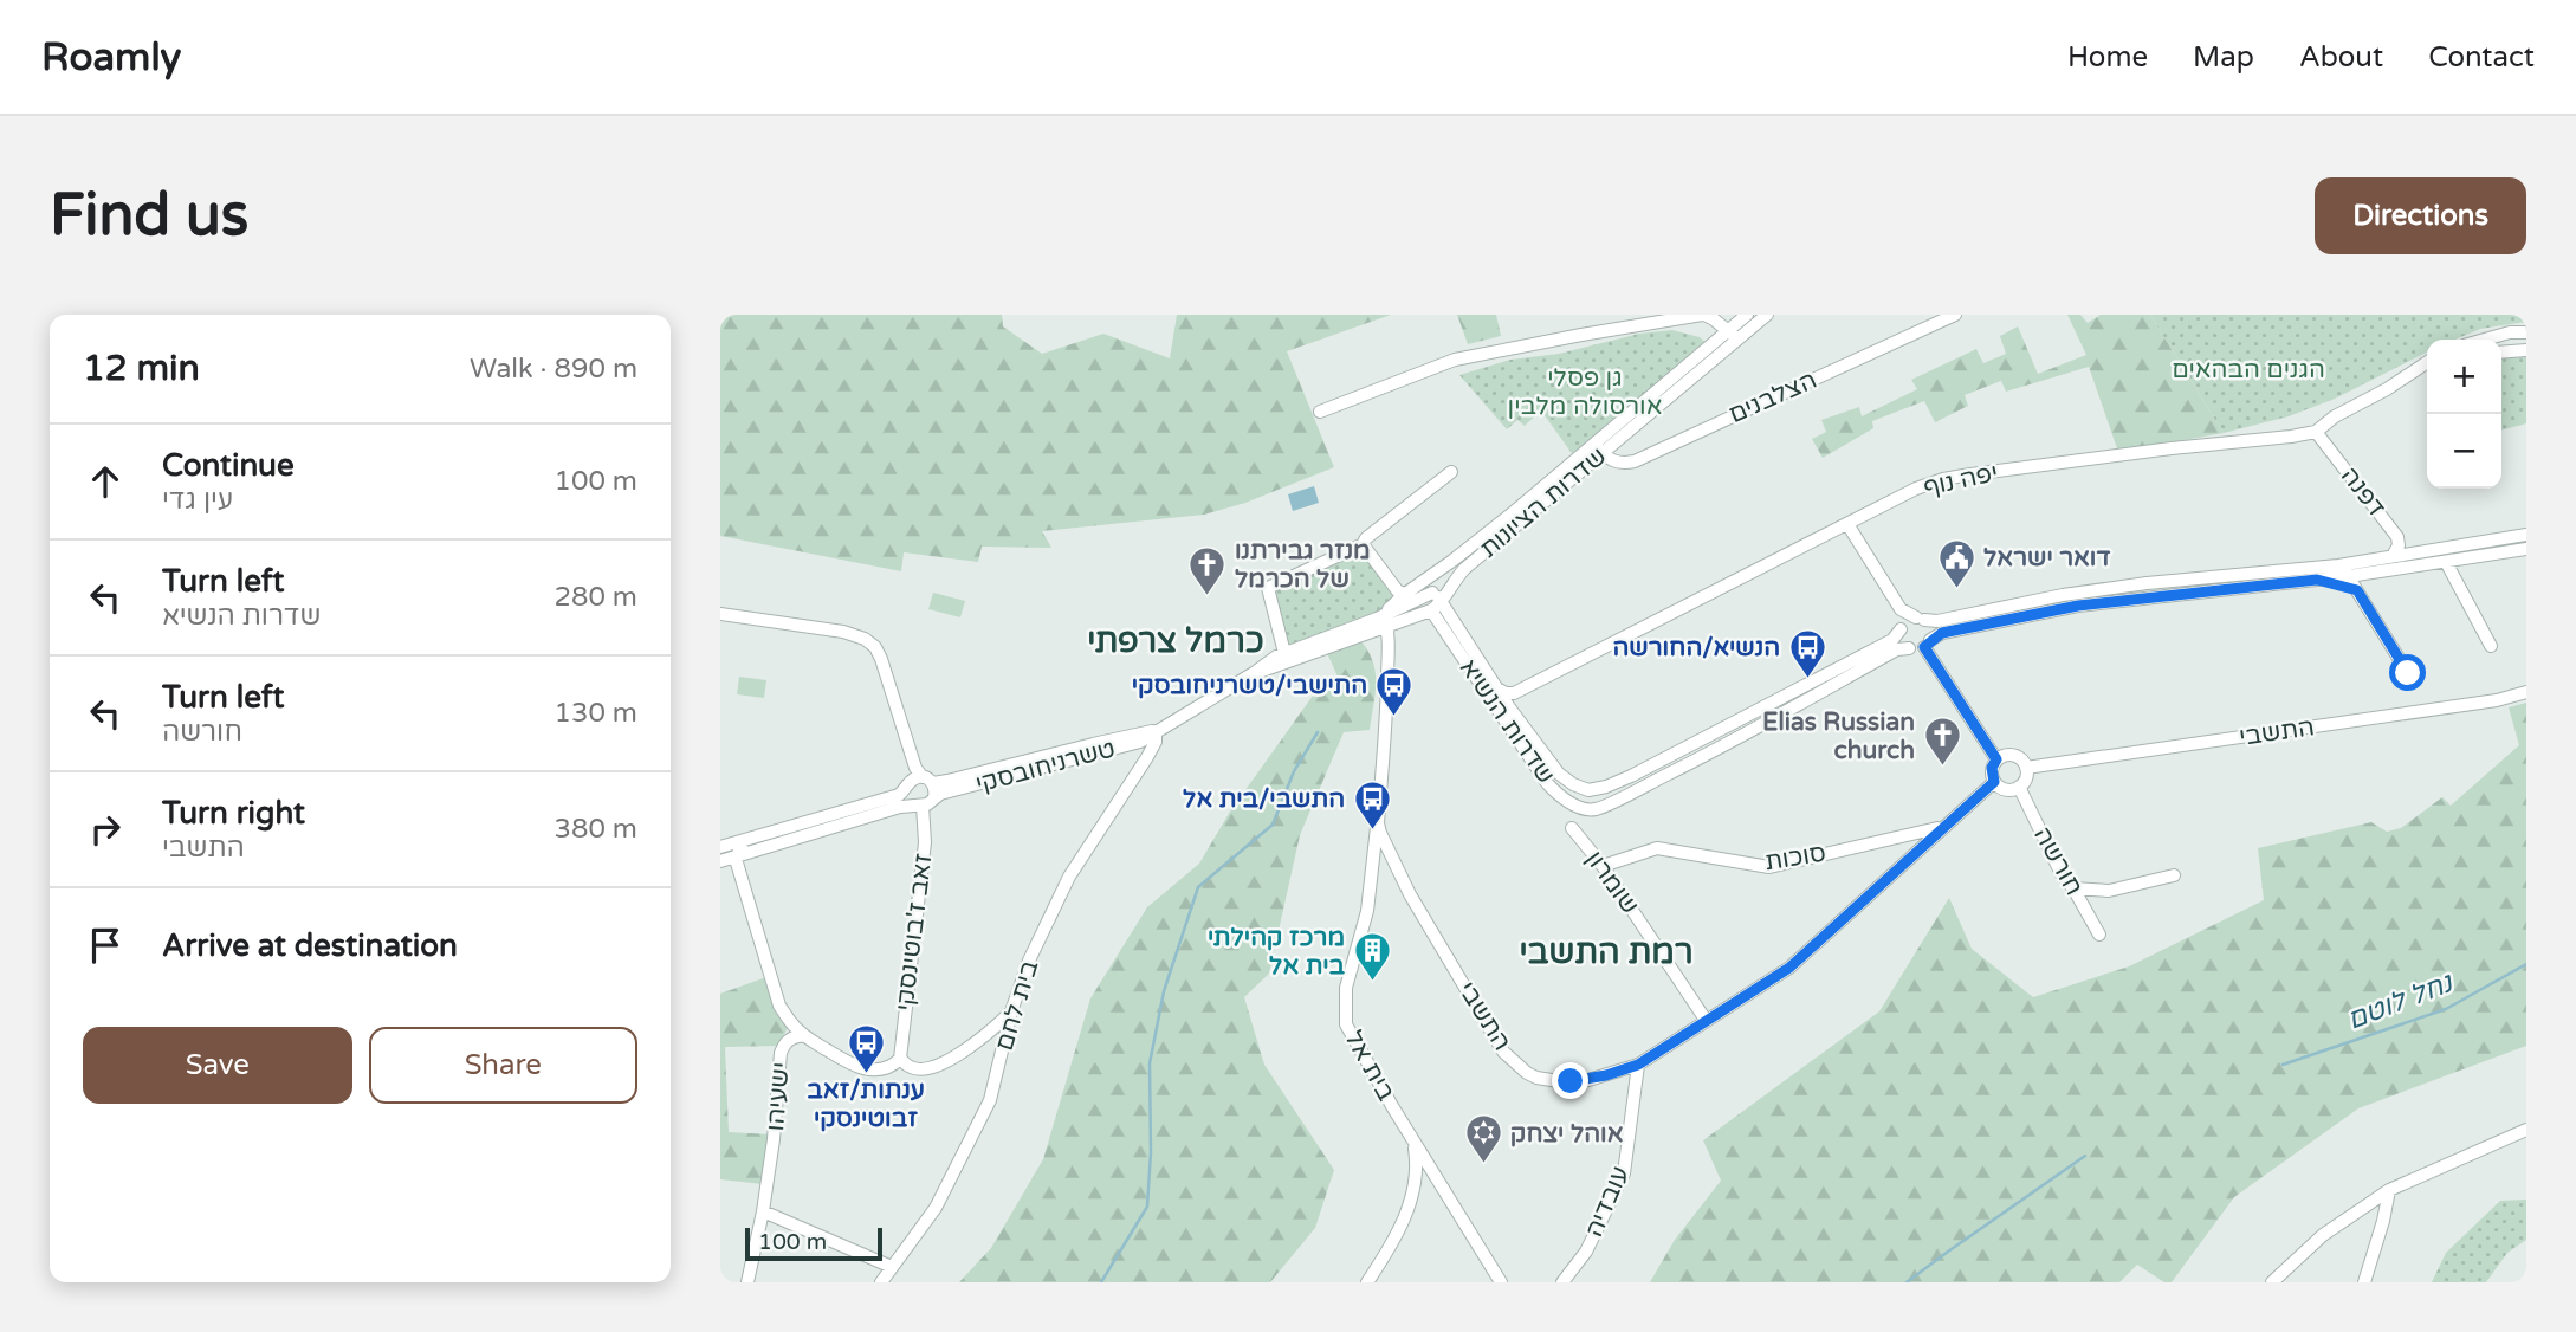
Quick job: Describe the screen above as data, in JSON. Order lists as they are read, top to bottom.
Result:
{
  "streets": {
    "street": [
      "הצלבנים",
      "יפה נוף",
      "דפנה",
      "שדרות הציונות",
      "שדרות הנשיא",
      "התשבי",
      "טשרניחובסקי",
      "סוכות",
      "חורשה",
      "שומרון",
      "זאב ז'בוטינסקי",
      "בית לחם",
      "בית אל",
      "ישעיהו",
      "עובדיה"
    ]
  },
  "crossings": [
    ["הצלבנים", "שדרות הציונות"],
    ["יפה נוף", "דפנה"],
    ["שדרות הציונות", "שדרות הנשיא"],
    ["שדרות הציונות", "טשרניחובסקי"],
    ["שדרות הנשיא", "טשרניחובסקי"],
    ["התשבי", "טשרניחובסקי"],
    ["התשבי", "סוכות"],
    ["התשבי", "חורשה"],
    ["התשבי", "שומרון"],
    ["התשבי", "בית אל"],
    ["התשבי", "עובדיה"],
    ["טשרניחובסקי", "זאב ז'בוטינסקי"],
    ["טשרניחובסקי", "בית לחם"],
    ["סוכות", "שומרון"]
  ],
  "districts": ["כרמל צרפתי", "רמת התשבי"],
  "water": ["נחל לוטם"],
  "parks": ["הגנים הבהאים", "גן פסלי אורסולה מלבין"],
  "places": {
    "public building": ["דואר ישראל"],
    "church": ["מנזר גבירתנו של הכרמל", "Elias Russian church"],
    "bus stop": [
      "הנשיא/החורשה",
      "התישבי/טשרניחובסקי",
      "התשבי/בית אל",
      "ענתות/זאב זבוטינסקי"
    ],
    "building": ["מרכז קהילתי בית אל"],
    "synagogue": ["אוהל יצחק"]
  },
  "scale_bar": "100 m",
  "page": {
    "header": "Roamly",
    "nav": [
      "Home",
      "Map",
      "About",
      "Contact"
    ],
    "buttons": [
      "Directions",
      ["Save", "Share"]
    ],
    "title": "Find us",
    "heading": ["12 min", "Walk · 890 m"],
    "map_buttons": ["+", "−"],
    "list": [
      ["Continue", "עין גדי", "100 m"],
      ["Turn left", "שדרות הנשיא", "280 m"],
      ["Turn left", "חורשה", "130 m"],
      ["Turn right", "התשבי", "380 m"],
      "Arrive at destination"
    ],
    "scale": "100 m"
  }
}
